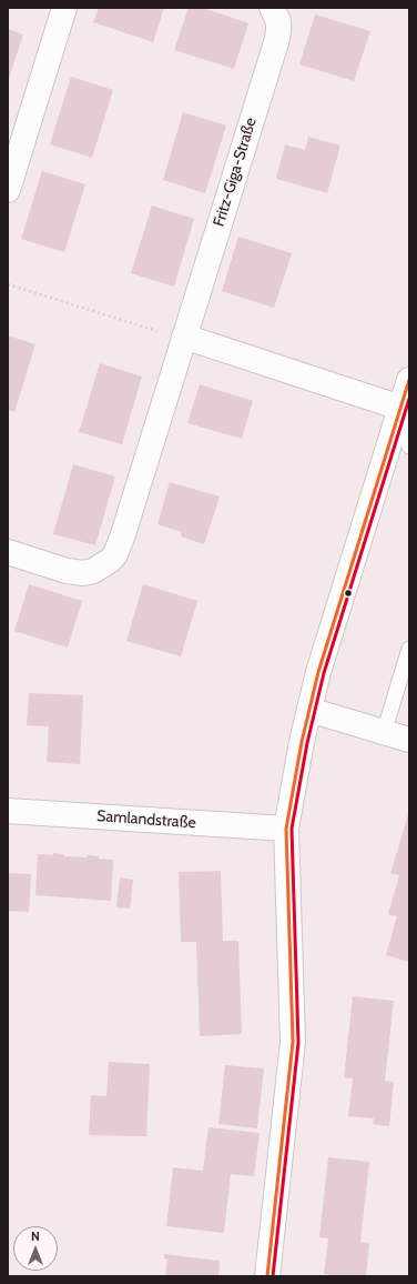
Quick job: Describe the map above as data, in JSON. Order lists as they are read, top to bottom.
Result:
{
  "streets": {
    "street": ["Fritz-Giga-Straße", "Samlandstraße"]
  },
  "north": "top"
}
